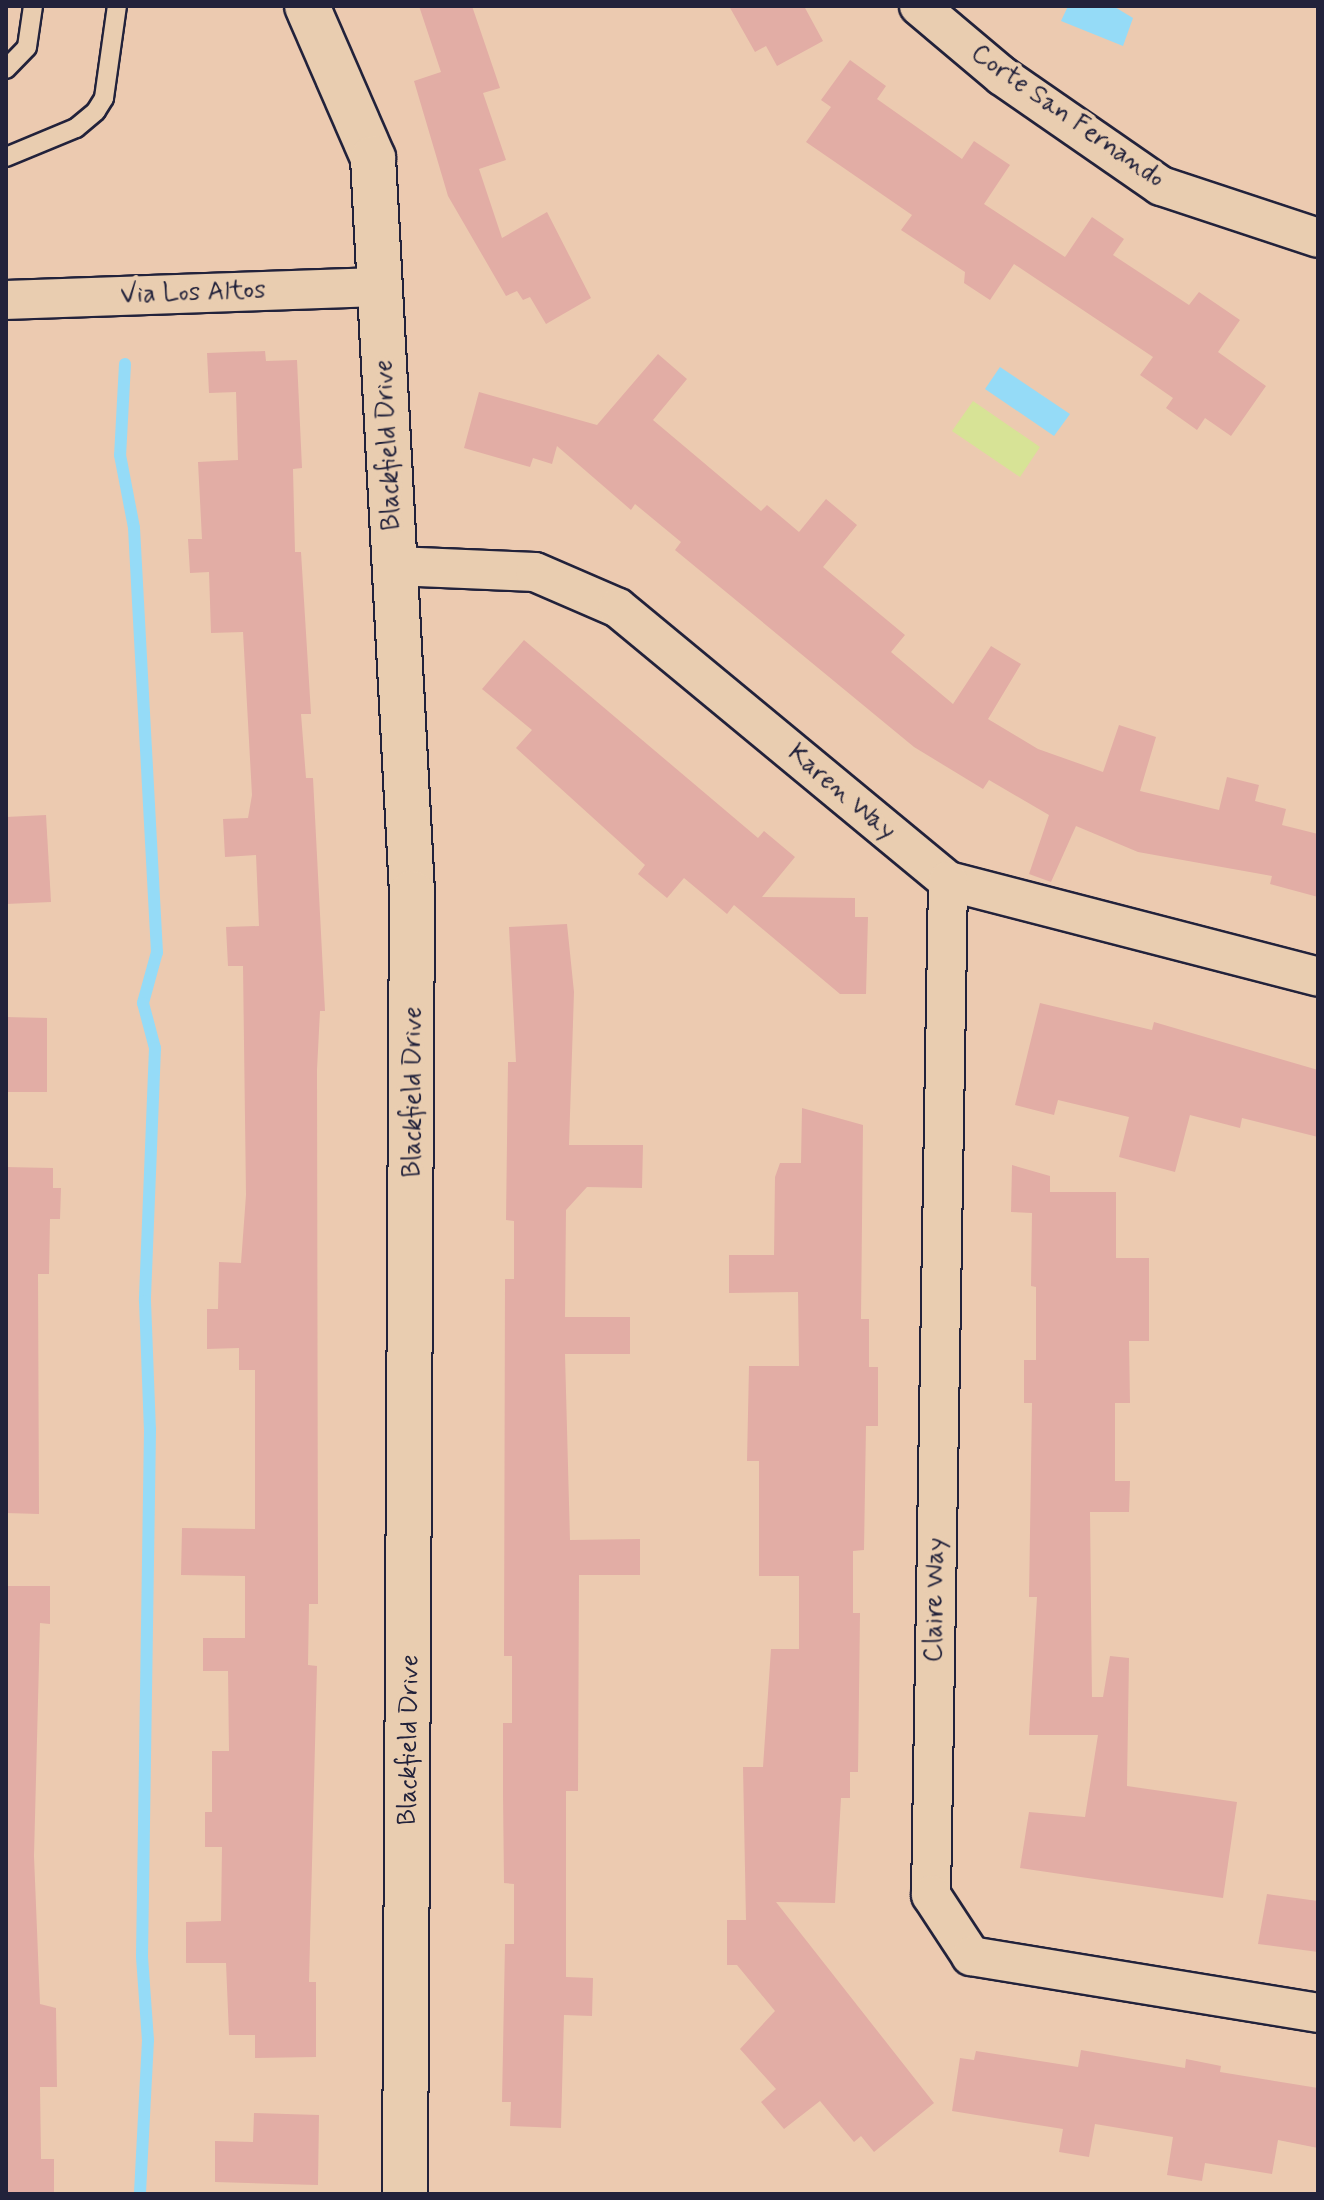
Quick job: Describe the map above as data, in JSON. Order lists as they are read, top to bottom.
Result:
{
  "streets": {
    "street": [
      "Corte San Fernando",
      "Via Los Altos",
      "Blackfield Drive",
      "Karen Way",
      "Claire Way"
    ]
  },
  "crossings": [
    ["Via Los Altos", "Blackfield Drive"],
    ["Blackfield Drive", "Karen Way"],
    ["Karen Way", "Claire Way"]
  ]
}
